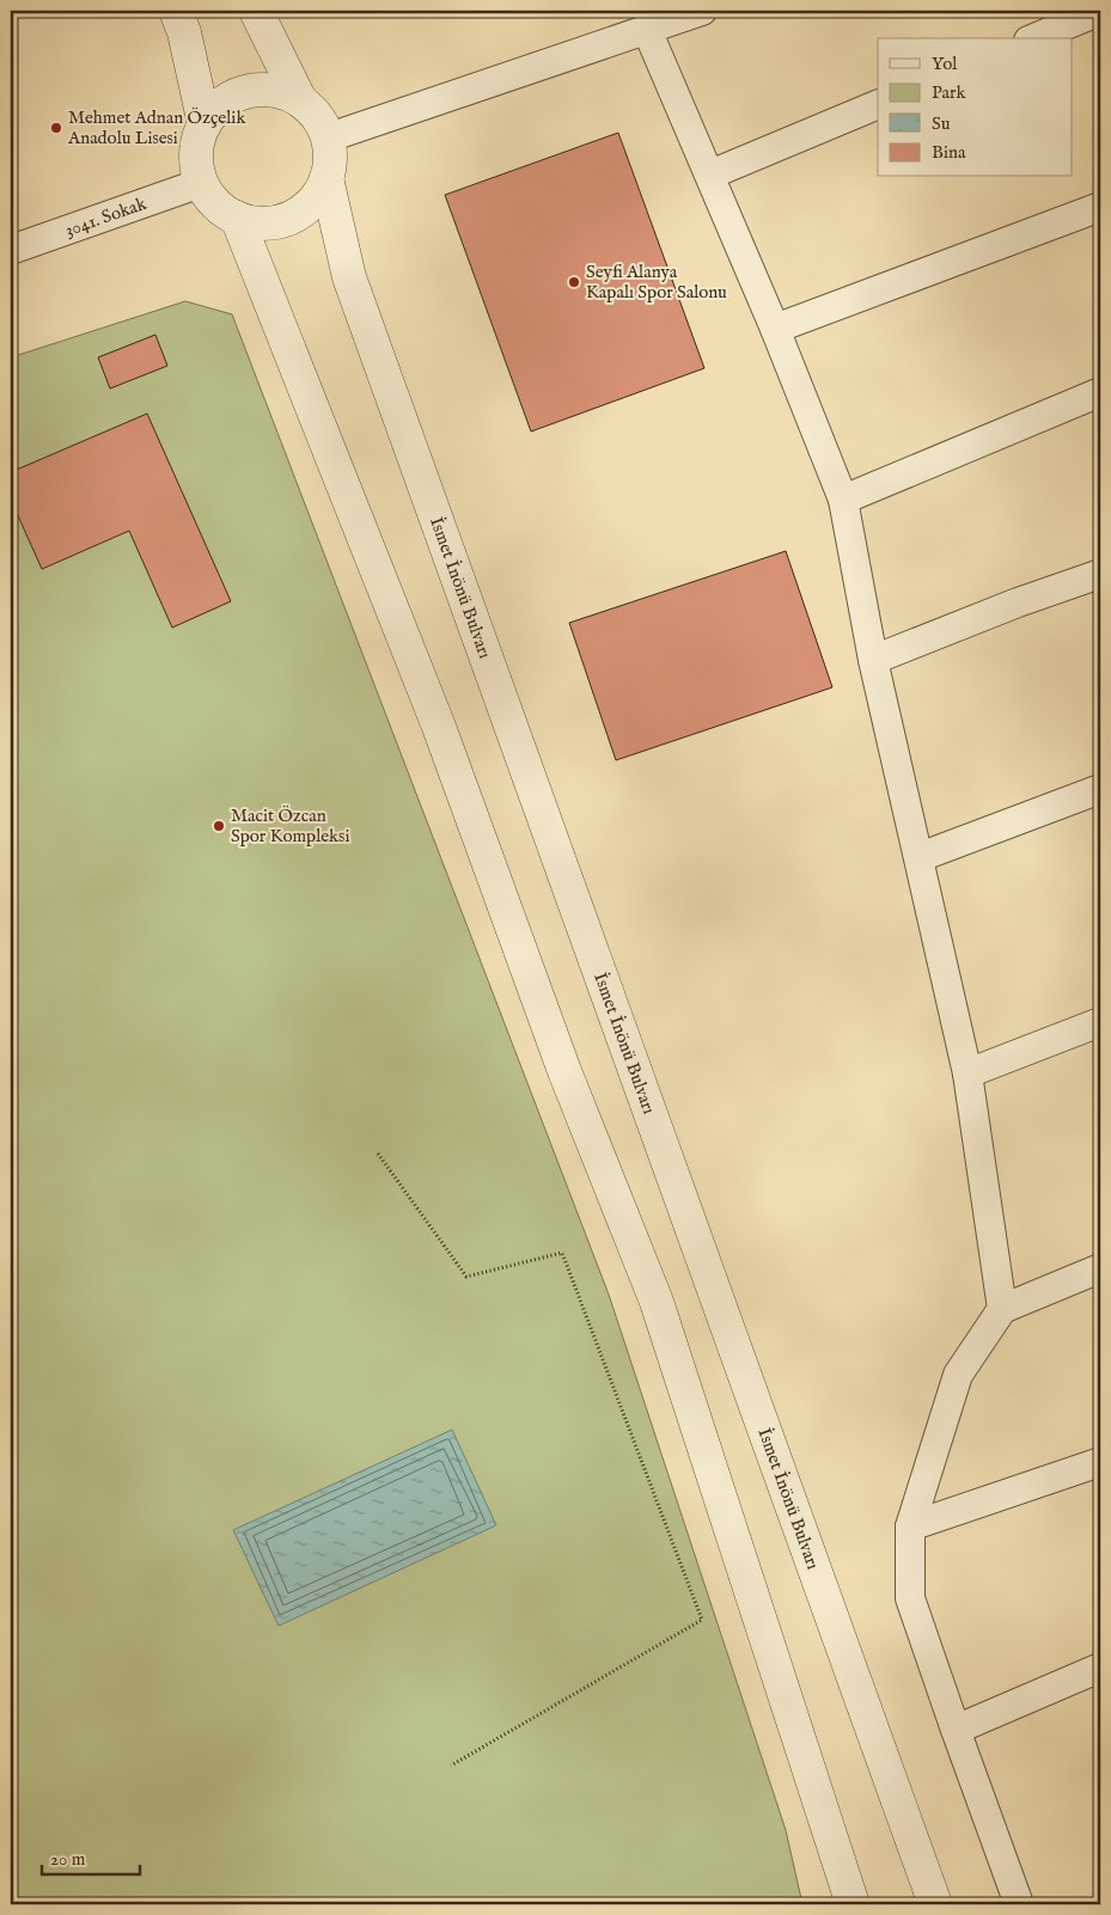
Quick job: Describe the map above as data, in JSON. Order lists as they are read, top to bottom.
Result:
{
  "streets": {
    "street": ["3041. Sokak", "İsmet İnönü Bulvarı"]
  },
  "crossings": [
    ["3041. Sokak", "İsmet İnönü Bulvarı"]
  ],
  "places": ["Mehmet Adnan Özçelik Anadolu Lisesi", "Seyfi Alanya Kapalı Spor Salonu", "Macit Özcan Spor Kompleksi"],
  "legend": [
    "Yol",
    "Park",
    "Su",
    "Bina"
  ],
  "scale_bar": "20 m"
}
